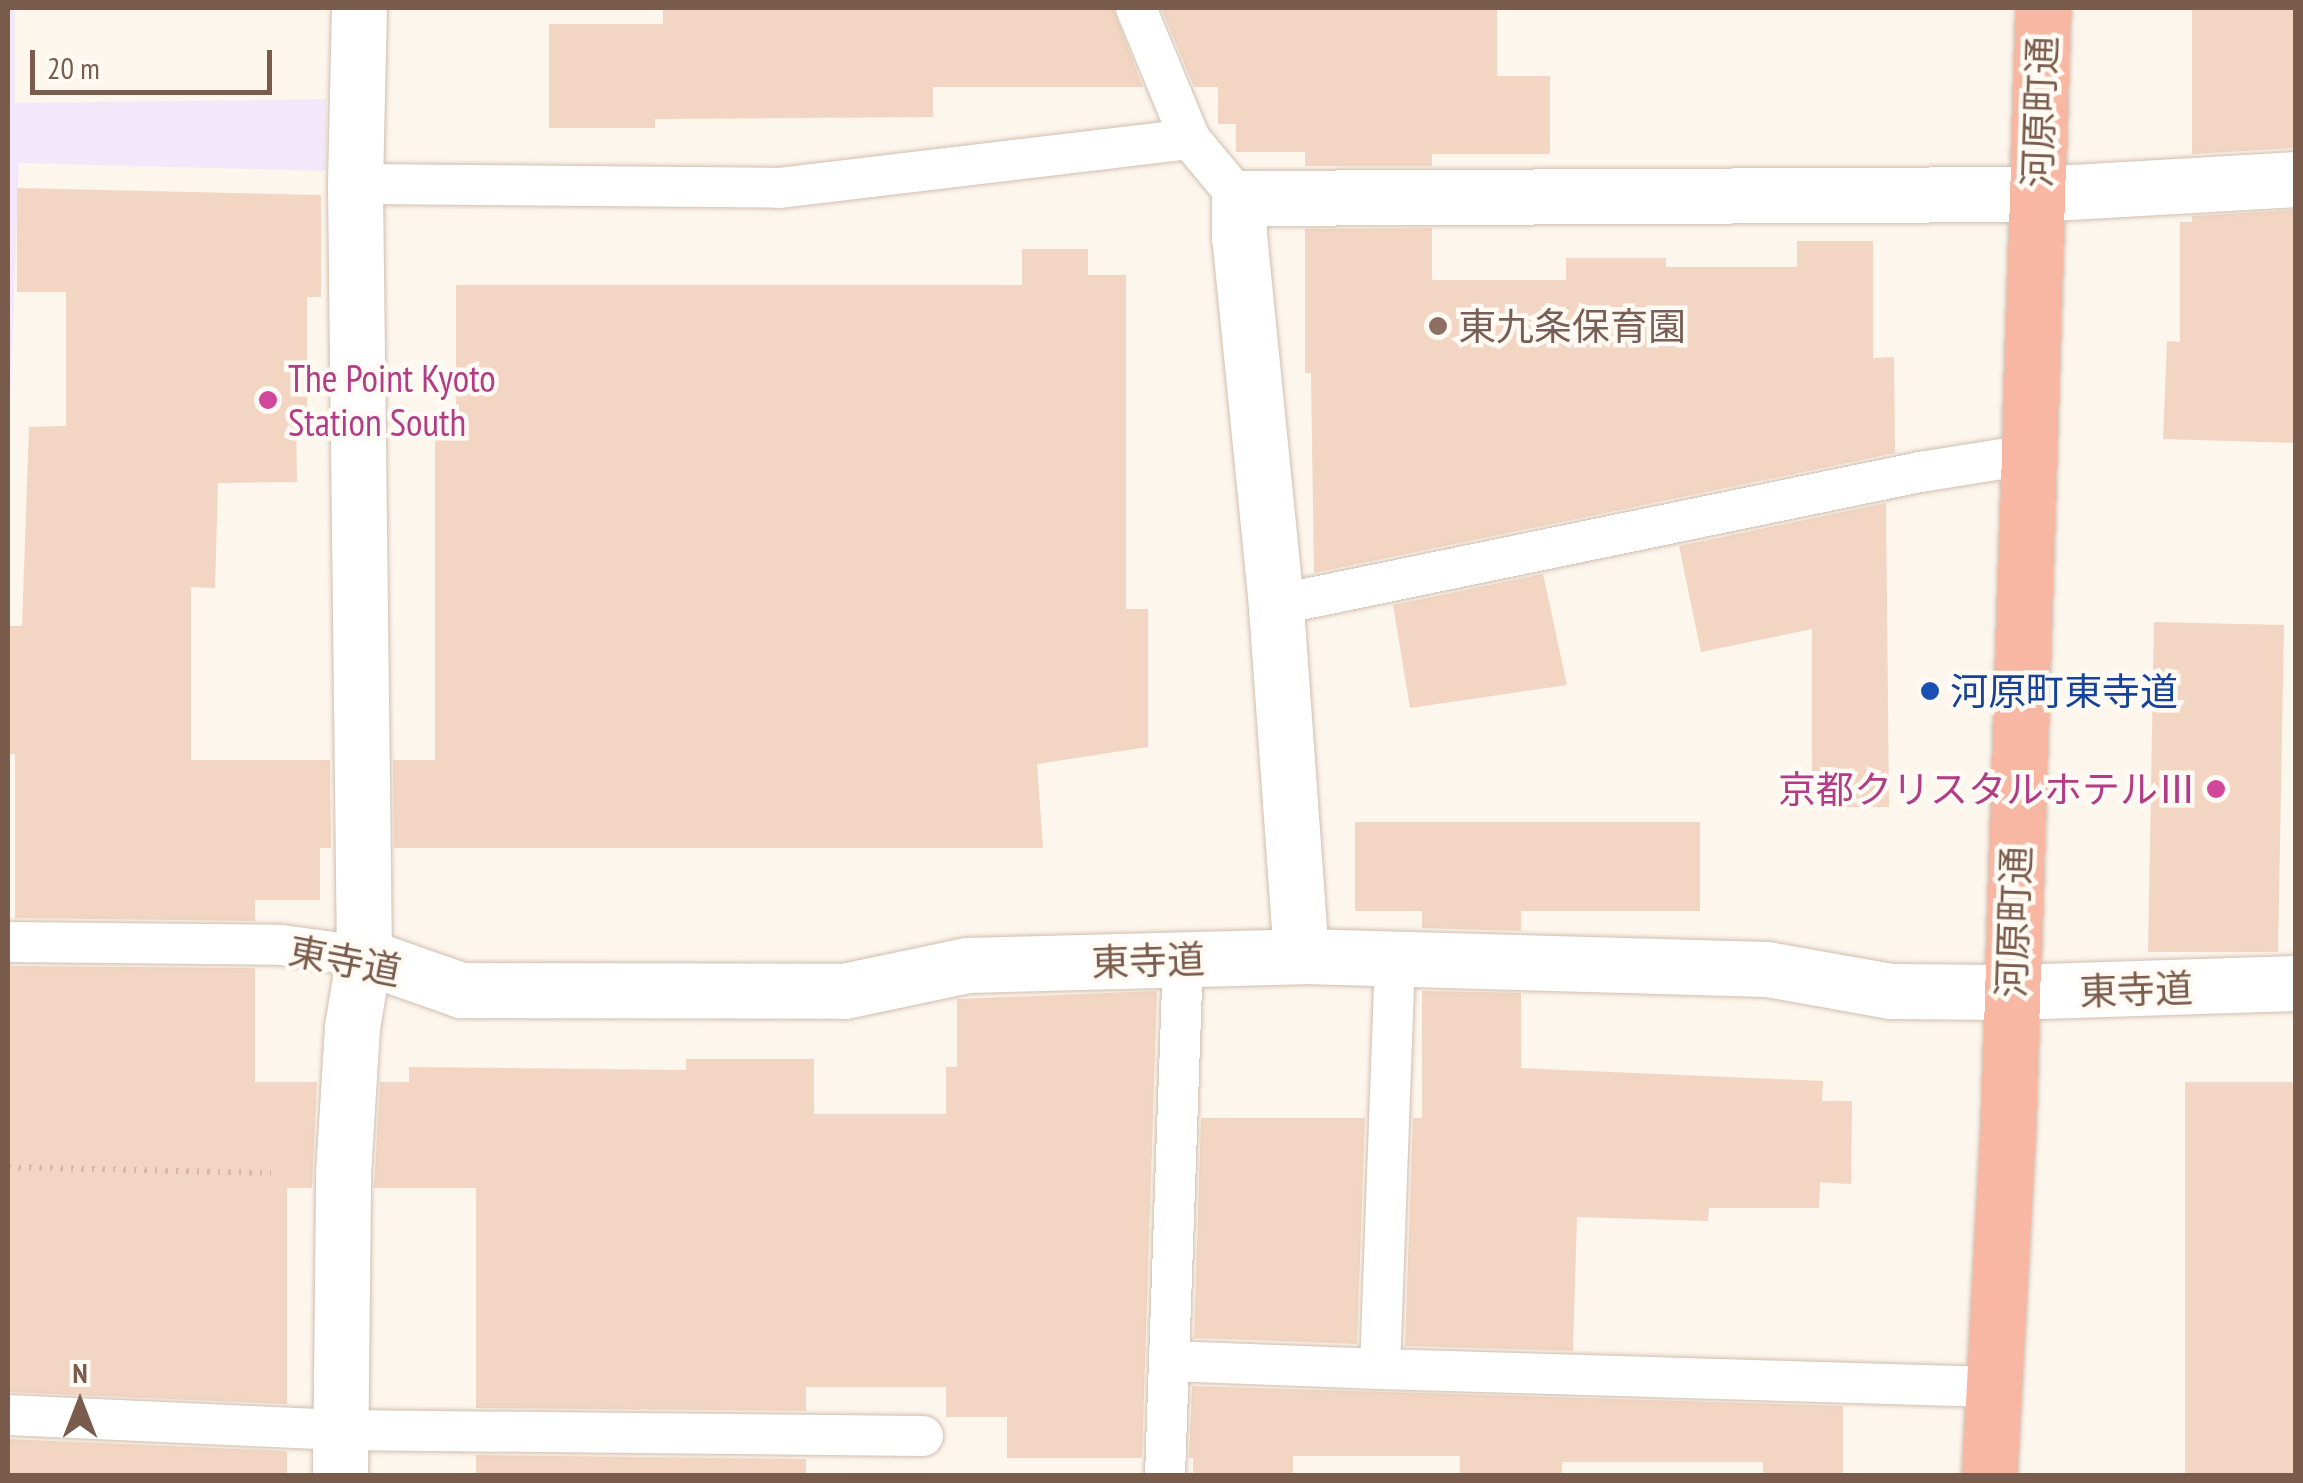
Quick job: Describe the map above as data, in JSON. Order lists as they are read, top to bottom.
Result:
{
  "streets": {
    "highway": ["河原町通"],
    "street": ["東寺道"]
  },
  "crossings": [
    ["河原町通", "東寺道"]
  ],
  "places": [
    "東九条保育園",
    "The Point Kyoto Station South",
    "河原町東寺道",
    "京都クリスタルホテルⅢ"
  ],
  "scale_bar": "20 m",
  "north": "top"
}
